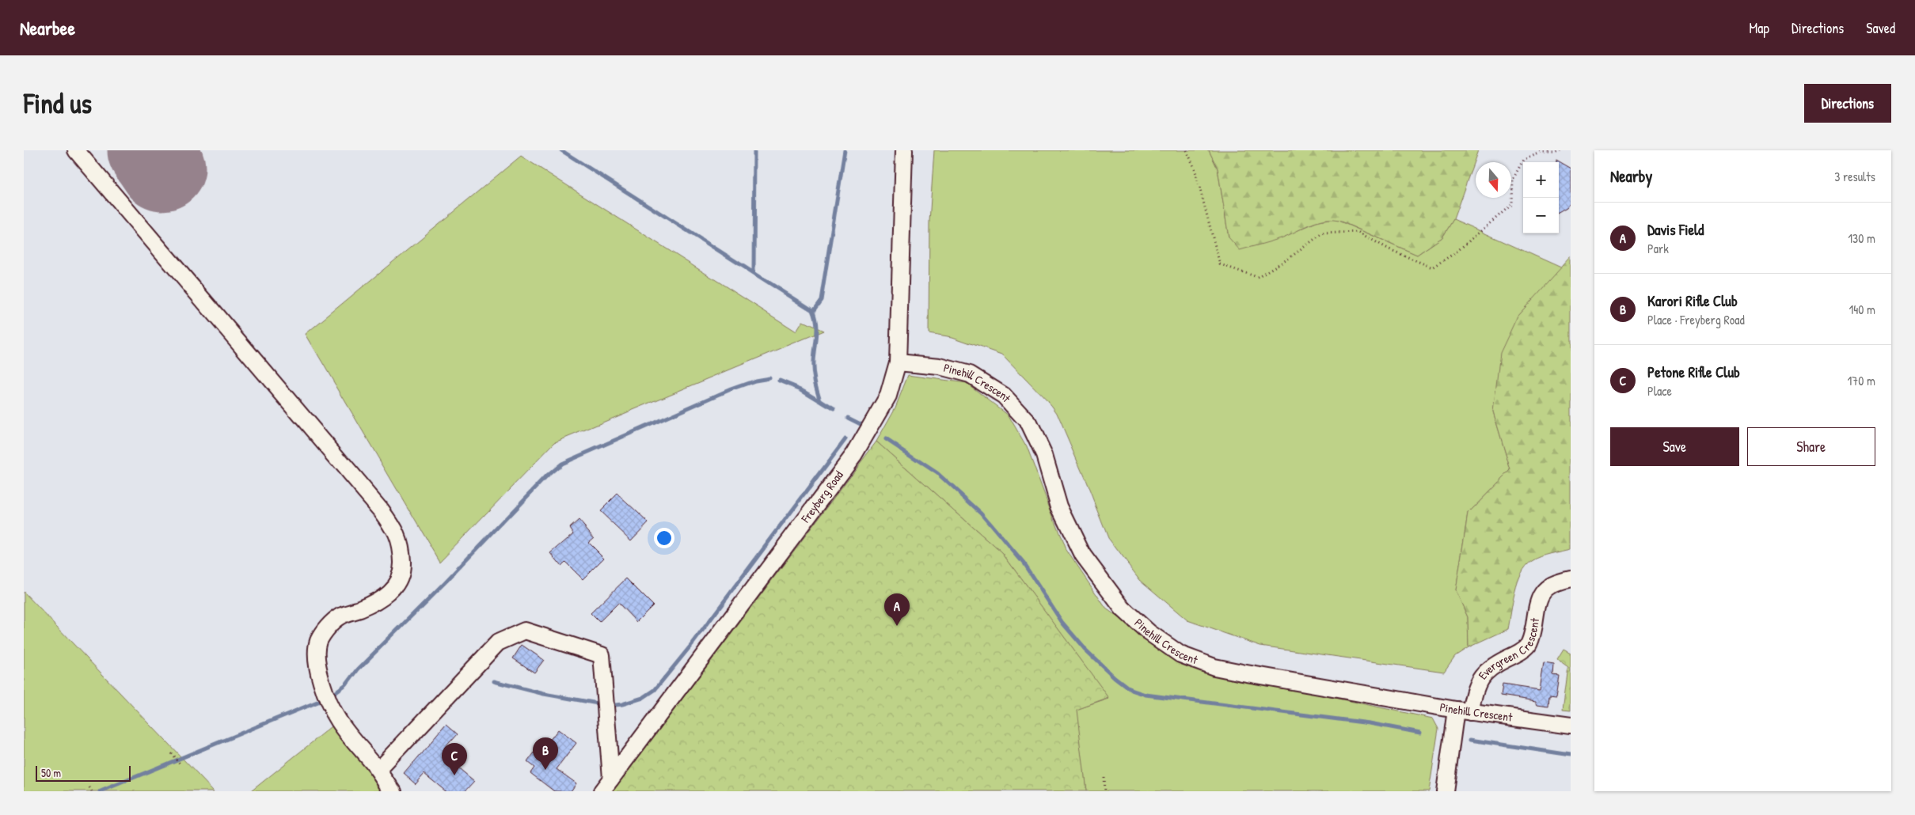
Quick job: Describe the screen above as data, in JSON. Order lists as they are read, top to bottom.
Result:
{
  "streets": {
    "street": ["Pinehill Crescent", "Freyberg Road", "Evergreen Crescent"]
  },
  "crossings": [
    ["Pinehill Crescent", "Freyberg Road"],
    ["Pinehill Crescent", "Evergreen Crescent"]
  ],
  "scale_bar": "50 m",
  "north": "bottom",
  "page": {
    "header": "Nearbee",
    "nav": ["Map", "Directions", "Saved"],
    "buttons": [
      "Directions",
      ["Save", "Share"]
    ],
    "title": "Find us",
    "heading": ["Nearby", "3 results"],
    "map_buttons": ["+", "−"],
    "list": [
      {
        "mark": "A",
        "name": "Davis Field",
        "note": "Park",
        "value": "130 m"
      },
      {
        "mark": "B",
        "name": "Karori Rifle Club",
        "note": "Place · Freyberg Road",
        "value": "140 m"
      },
      {
        "mark": "C",
        "name": "Petone Rifle Club",
        "note": "Place",
        "value": "170 m"
      }
    ],
    "pins": ["A", "B", "C"],
    "scale": "50 m"
  }
}
